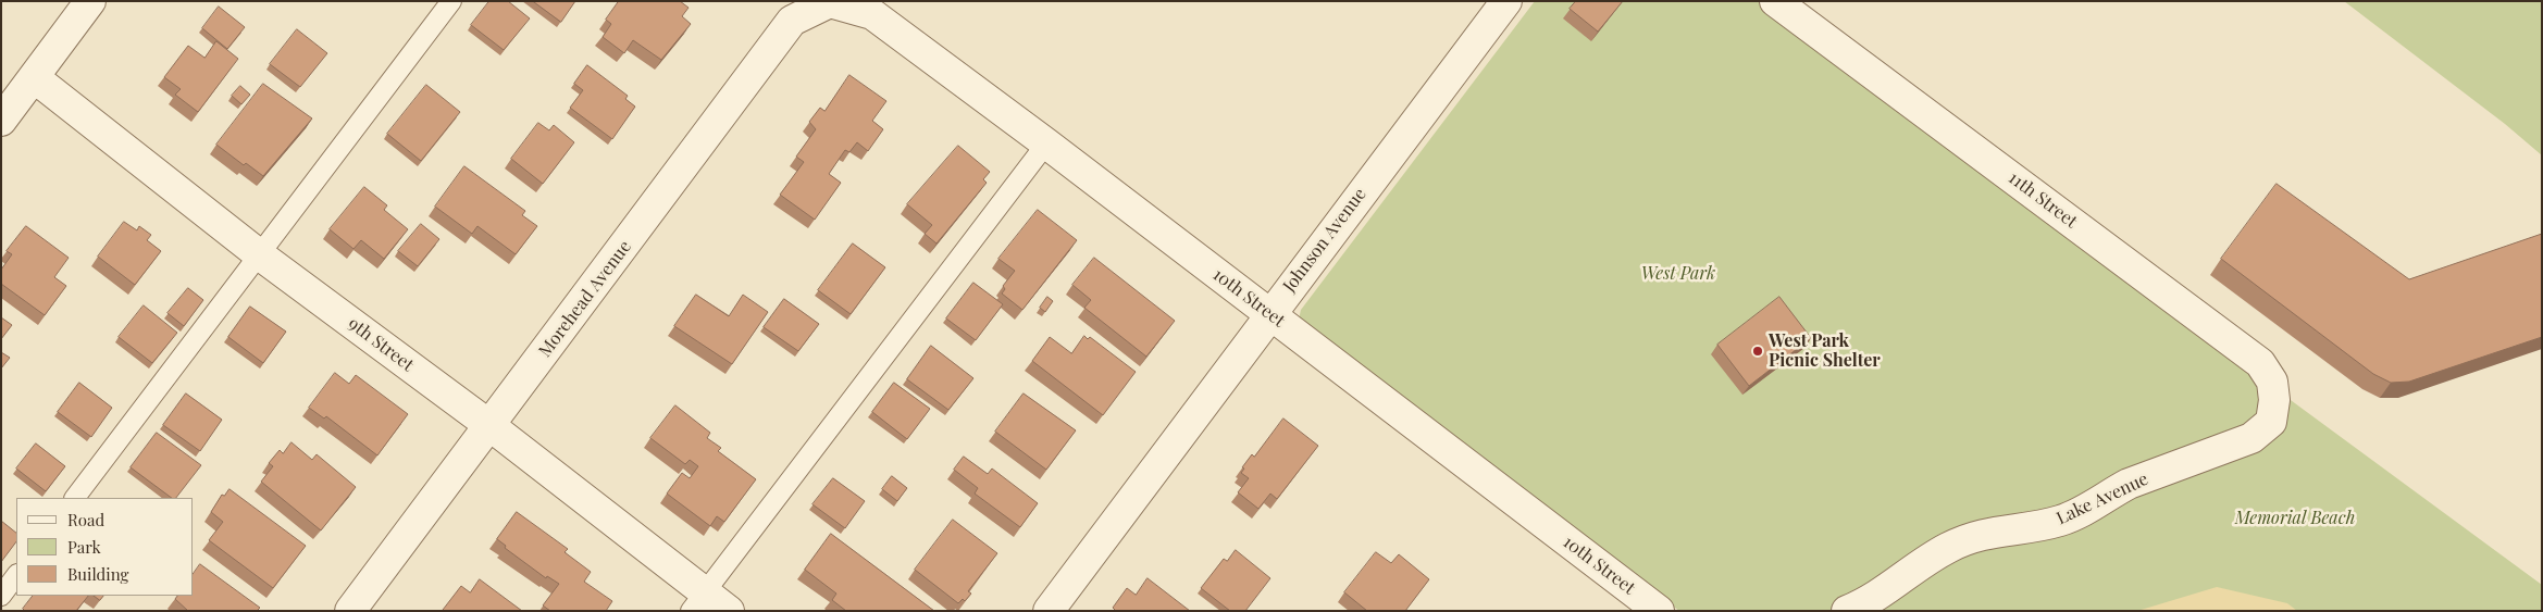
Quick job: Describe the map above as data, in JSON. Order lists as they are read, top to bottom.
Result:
{
  "streets": {
    "street": [
      "11th Street",
      "Johnson Avenue",
      "10th Street",
      "Morehead Avenue",
      "9th Street",
      "Lake Avenue"
    ]
  },
  "crossings": [
    ["11th Street", "Lake Avenue"],
    ["Johnson Avenue", "10th Street"],
    ["10th Street", "Morehead Avenue"],
    ["Morehead Avenue", "9th Street"]
  ],
  "parks": ["West Park", "Memorial Beach"],
  "places": ["West Park Picnic Shelter"],
  "legend": ["Road", "Park", "Building"]
}
